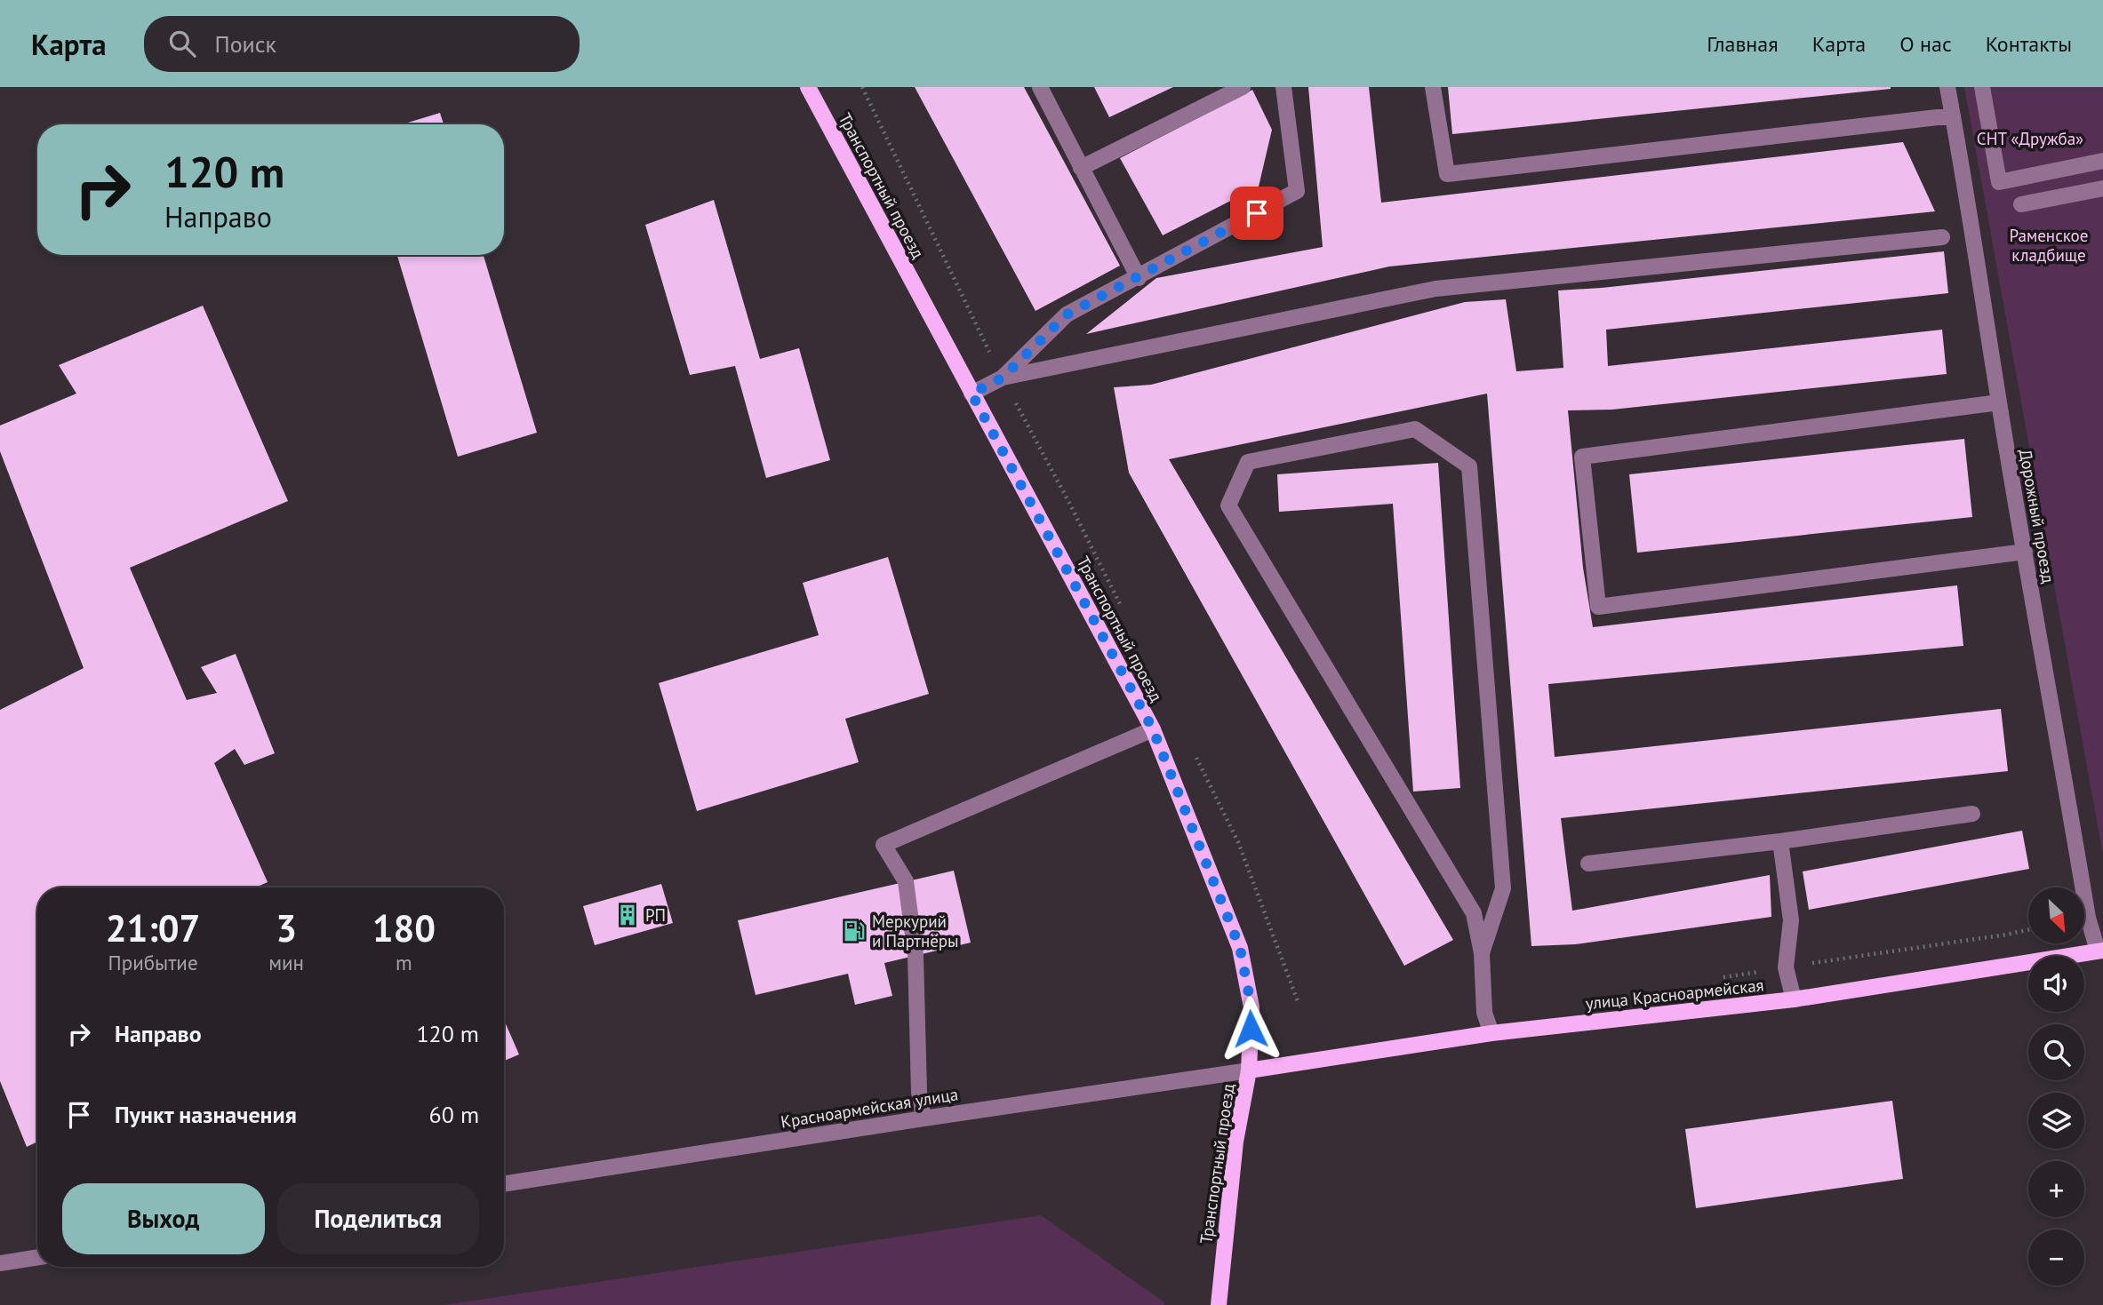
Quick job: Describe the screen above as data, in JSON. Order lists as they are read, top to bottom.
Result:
{
  "streets": {
    "main road": ["Транспортный проезд", "улица Красноармейская"],
    "street": ["Дорожный проезд", "Красноармейская улица"]
  },
  "crossings": [
    ["Транспортный проезд", "улица Красноармейская"],
    ["Транспортный проезд", "Красноармейская улица"],
    ["Дорожный проезд", "улица Красноармейская"],
    ["улица Красноармейская", "Красноармейская улица"]
  ],
  "parks": ["СНТ «Дружба»", "Раменское кладбище"],
  "places": {
    "building": ["РП"],
    "fuel station": ["Меркурий и Партнёры"]
  },
  "north": "bottom right",
  "page": {
    "header": "Карта",
    "search": "Поиск",
    "nav": [
      "Главная",
      "Карта",
      "О нас",
      "Контакты"
    ],
    "turn": ["120 m", "Направо"],
    "map_buttons": ["+", "−"],
    "eta": [
      "21:07",
      "Прибытие",
      "3",
      "мин",
      "180",
      "m"
    ],
    "list": [
      {
        "name": "Направо",
        "value": "120 m"
      },
      {
        "name": "Пункт назначения",
        "value": "60 m"
      }
    ],
    "buttons": ["Выход", "Поделиться"]
  }
}
